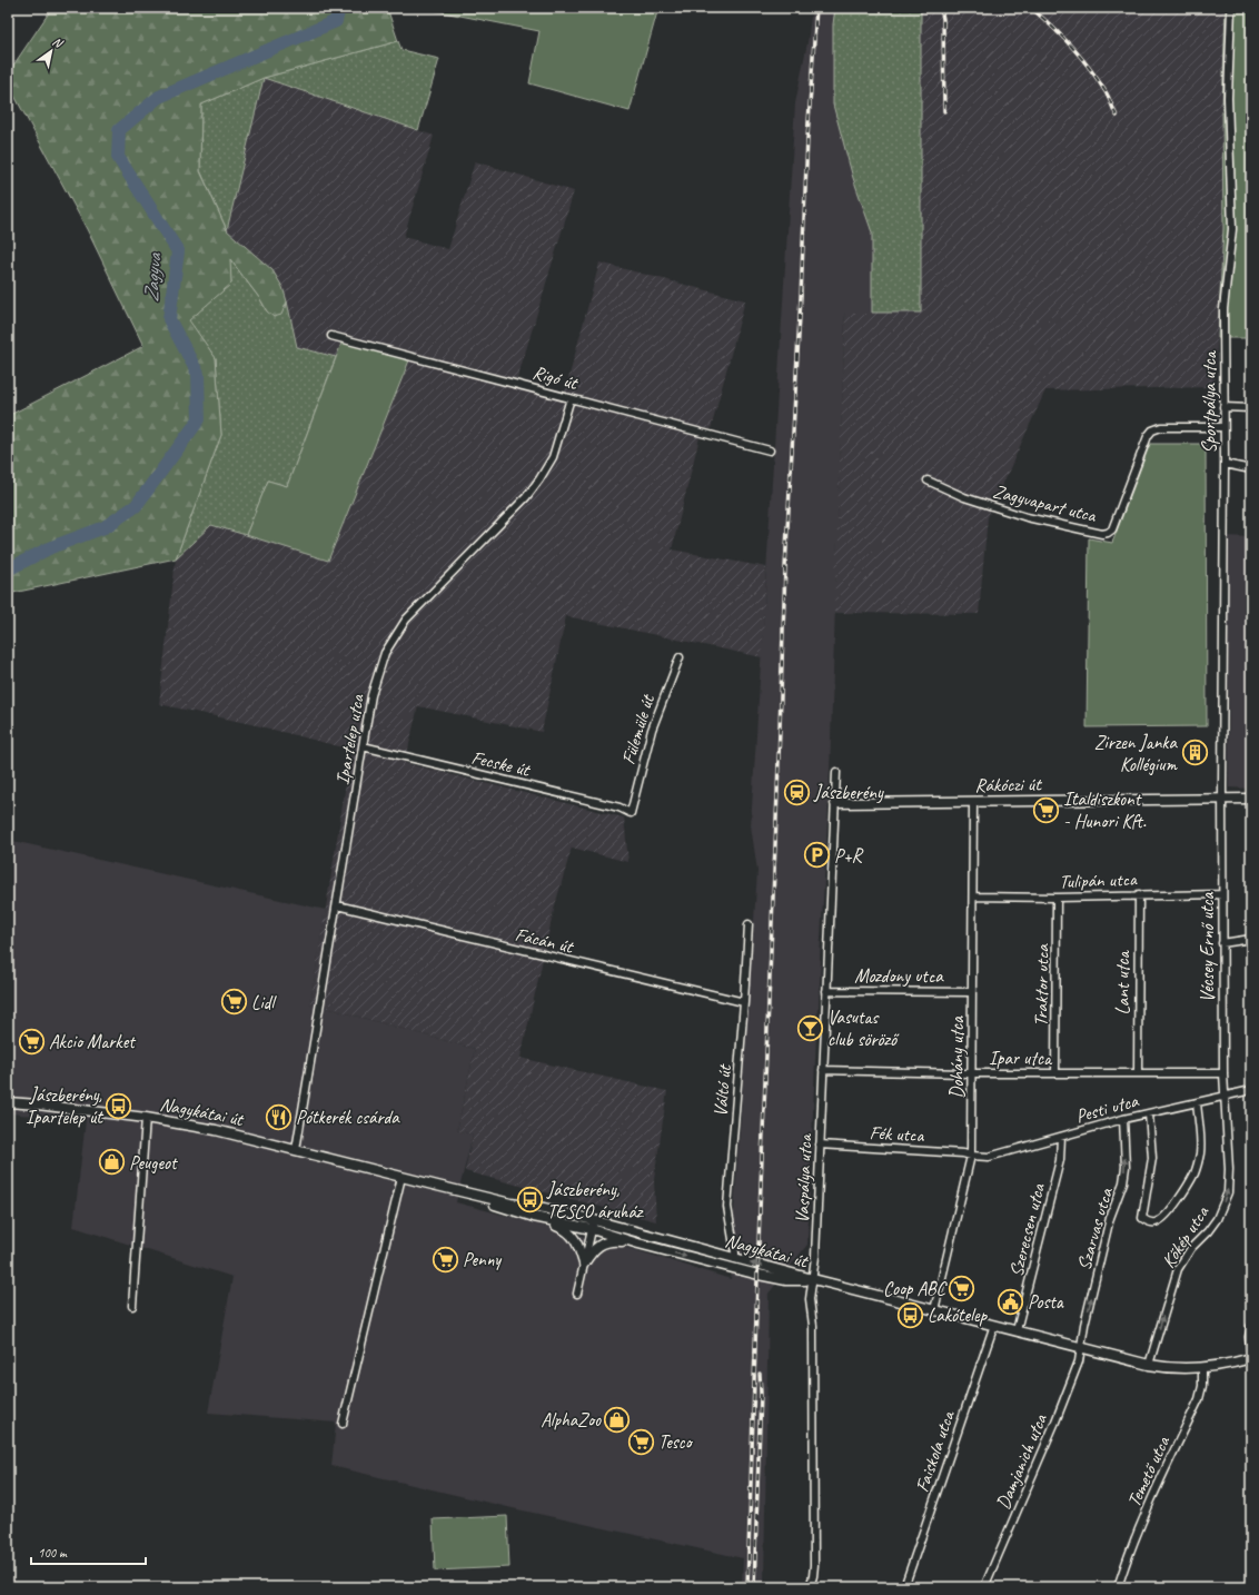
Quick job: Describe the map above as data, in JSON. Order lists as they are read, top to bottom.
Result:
{
  "streets": {
    "street": [
      "Rigó út",
      "Sportpálya utca",
      "Zagyvapart utca",
      "Fülemüle út",
      "Ipartelep utca",
      "Fecske út",
      "Rákóczi út",
      "Tulipán utca",
      "Fácán út",
      "Vécsey Ernő utca",
      "Mozdony utca",
      "Lant utca",
      "Traktor utca",
      "Dohány utca",
      "Ipar utca",
      "Váltó út",
      "Pesti utca",
      "Nagykátai út",
      "Fék utca",
      "Vaspálya utca",
      "Szarvas utca",
      "Szerecsen utca",
      "Kőkép utca",
      "Faiskola utca",
      "Damjanich utca",
      "Temető utca"
    ]
  },
  "crossings": [
    ["Rigó út", "Ipartelep utca"],
    ["Sportpálya utca", "Zagyvapart utca"],
    ["Sportpálya utca", "Rákóczi út"],
    ["Sportpálya utca", "Vécsey Ernő utca"],
    ["Fülemüle út", "Fecske út"],
    ["Ipartelep utca", "Fecske út"],
    ["Ipartelep utca", "Fácán út"],
    ["Ipartelep utca", "Nagykátai út"],
    ["Rákóczi út", "Vécsey Ernő utca"],
    ["Rákóczi út", "Dohány utca"],
    ["Rákóczi út", "Vaspálya utca"],
    ["Tulipán utca", "Vécsey Ernő utca"],
    ["Tulipán utca", "Lant utca"],
    ["Tulipán utca", "Traktor utca"],
    ["Tulipán utca", "Dohány utca"],
    ["Fácán út", "Váltó út"],
    ["Vécsey Ernő utca", "Ipar utca"],
    ["Vécsey Ernő utca", "Pesti utca"],
    ["Vécsey Ernő utca", "Kőkép utca"],
    ["Mozdony utca", "Dohány utca"],
    ["Mozdony utca", "Vaspálya utca"],
    ["Lant utca", "Ipar utca"],
    ["Traktor utca", "Ipar utca"],
    ["Dohány utca", "Ipar utca"],
    ["Dohány utca", "Pesti utca"],
    ["Dohány utca", "Fék utca"],
    ["Ipar utca", "Vaspálya utca"],
    ["Váltó út", "Nagykátai út"],
    ["Pesti utca", "Fék utca"],
    ["Pesti utca", "Szarvas utca"],
    ["Pesti utca", "Szerecsen utca"],
    ["Pesti utca", "Kőkép utca"],
    ["Nagykátai út", "Vaspálya utca"],
    ["Fék utca", "Vaspálya utca"],
    ["Szarvas utca", "Damjanich utca"]
  ],
  "one_way": ["Szarvas utca", "Kőkép utca"],
  "water": ["Zagyva"],
  "places": {
    "building": ["Zirzen Janka Kollégium"],
    "station": ["Jászberény"],
    "supermarket": [
      "Italdiszkont - Hunori Kft.",
      "Lidl",
      "Akcio Market",
      "Penny",
      "Coop ABC",
      "Tesco"
    ],
    "parking": ["P+R"],
    "bar": ["Vasutas club söröző"],
    "bus stop": ["Jászberény, Ipartelep út", "Jászberény, TESCO áruház", "Lakótelep"],
    "restaurant": ["Pótkerék csárda"],
    "shop": ["Peugeot", "AlphaZoo"],
    "public building": ["Posta"]
  },
  "scale_bar": "100 m",
  "north": "top right"
}
